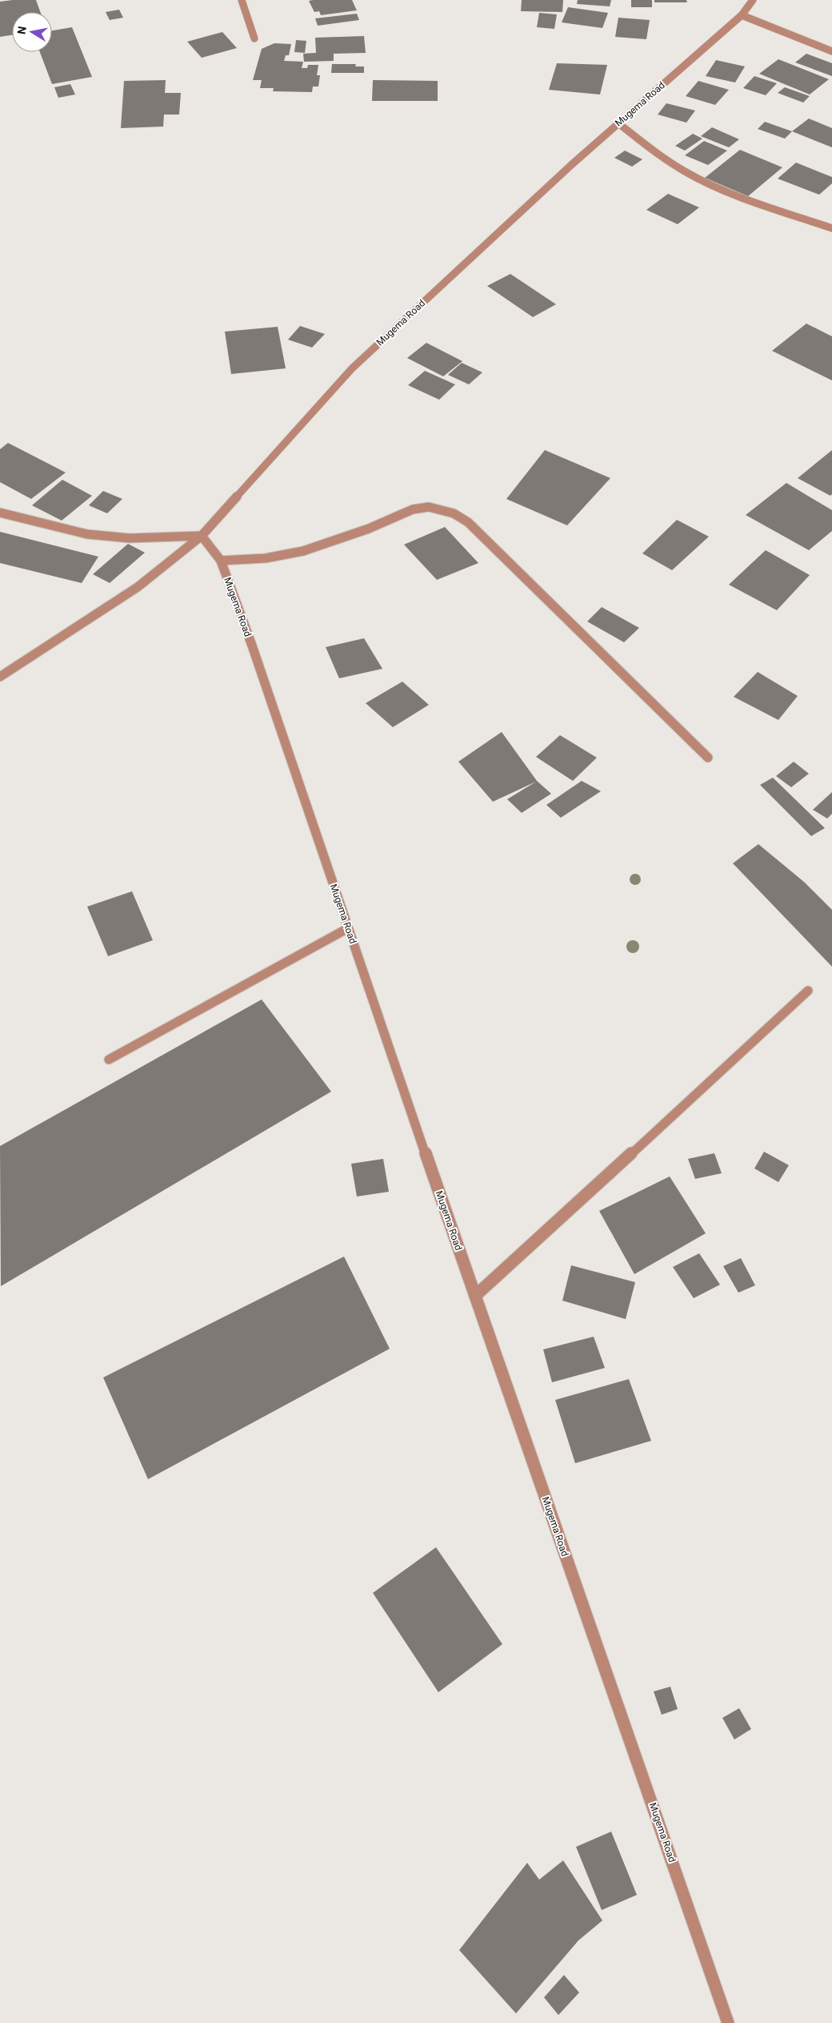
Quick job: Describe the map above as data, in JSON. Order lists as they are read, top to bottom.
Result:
{
  "streets": {
    "street": ["Mugema Road"]
  },
  "north": "left"
}
